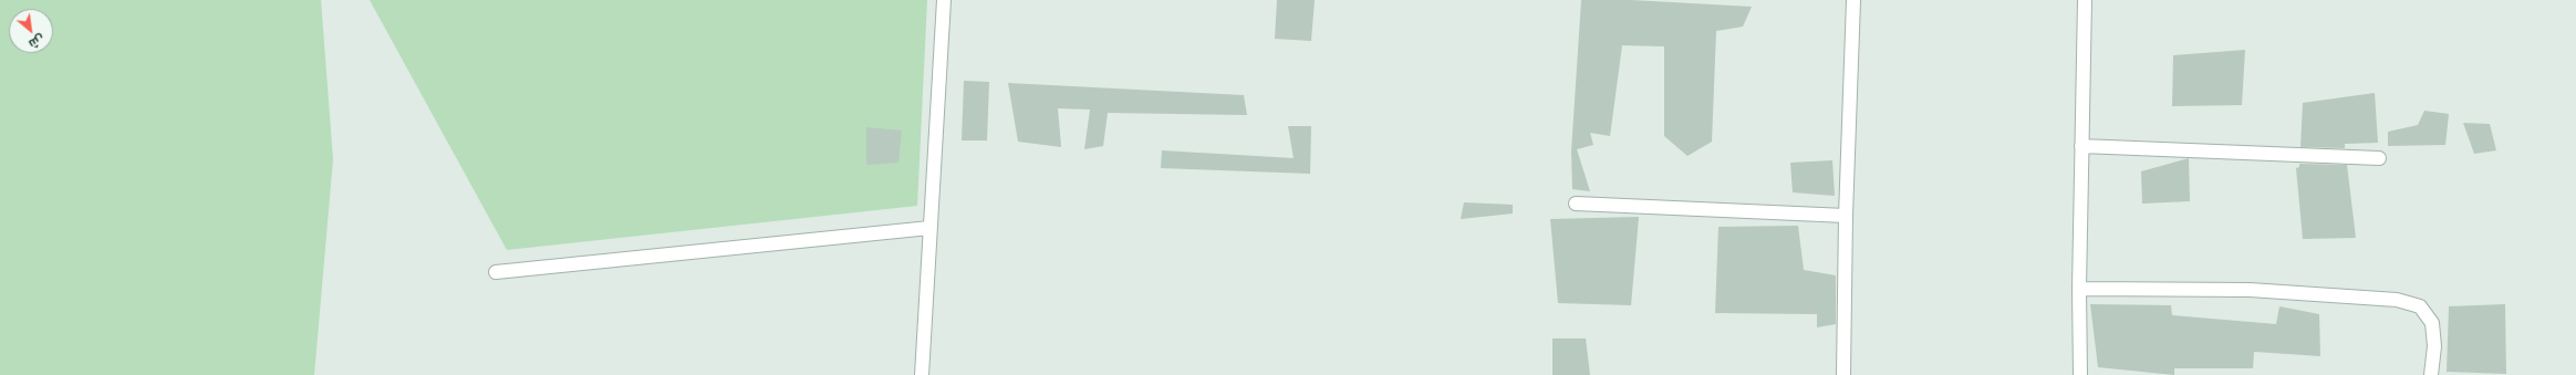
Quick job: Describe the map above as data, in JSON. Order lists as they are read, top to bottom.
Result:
{
  "north": "bottom right"
}
